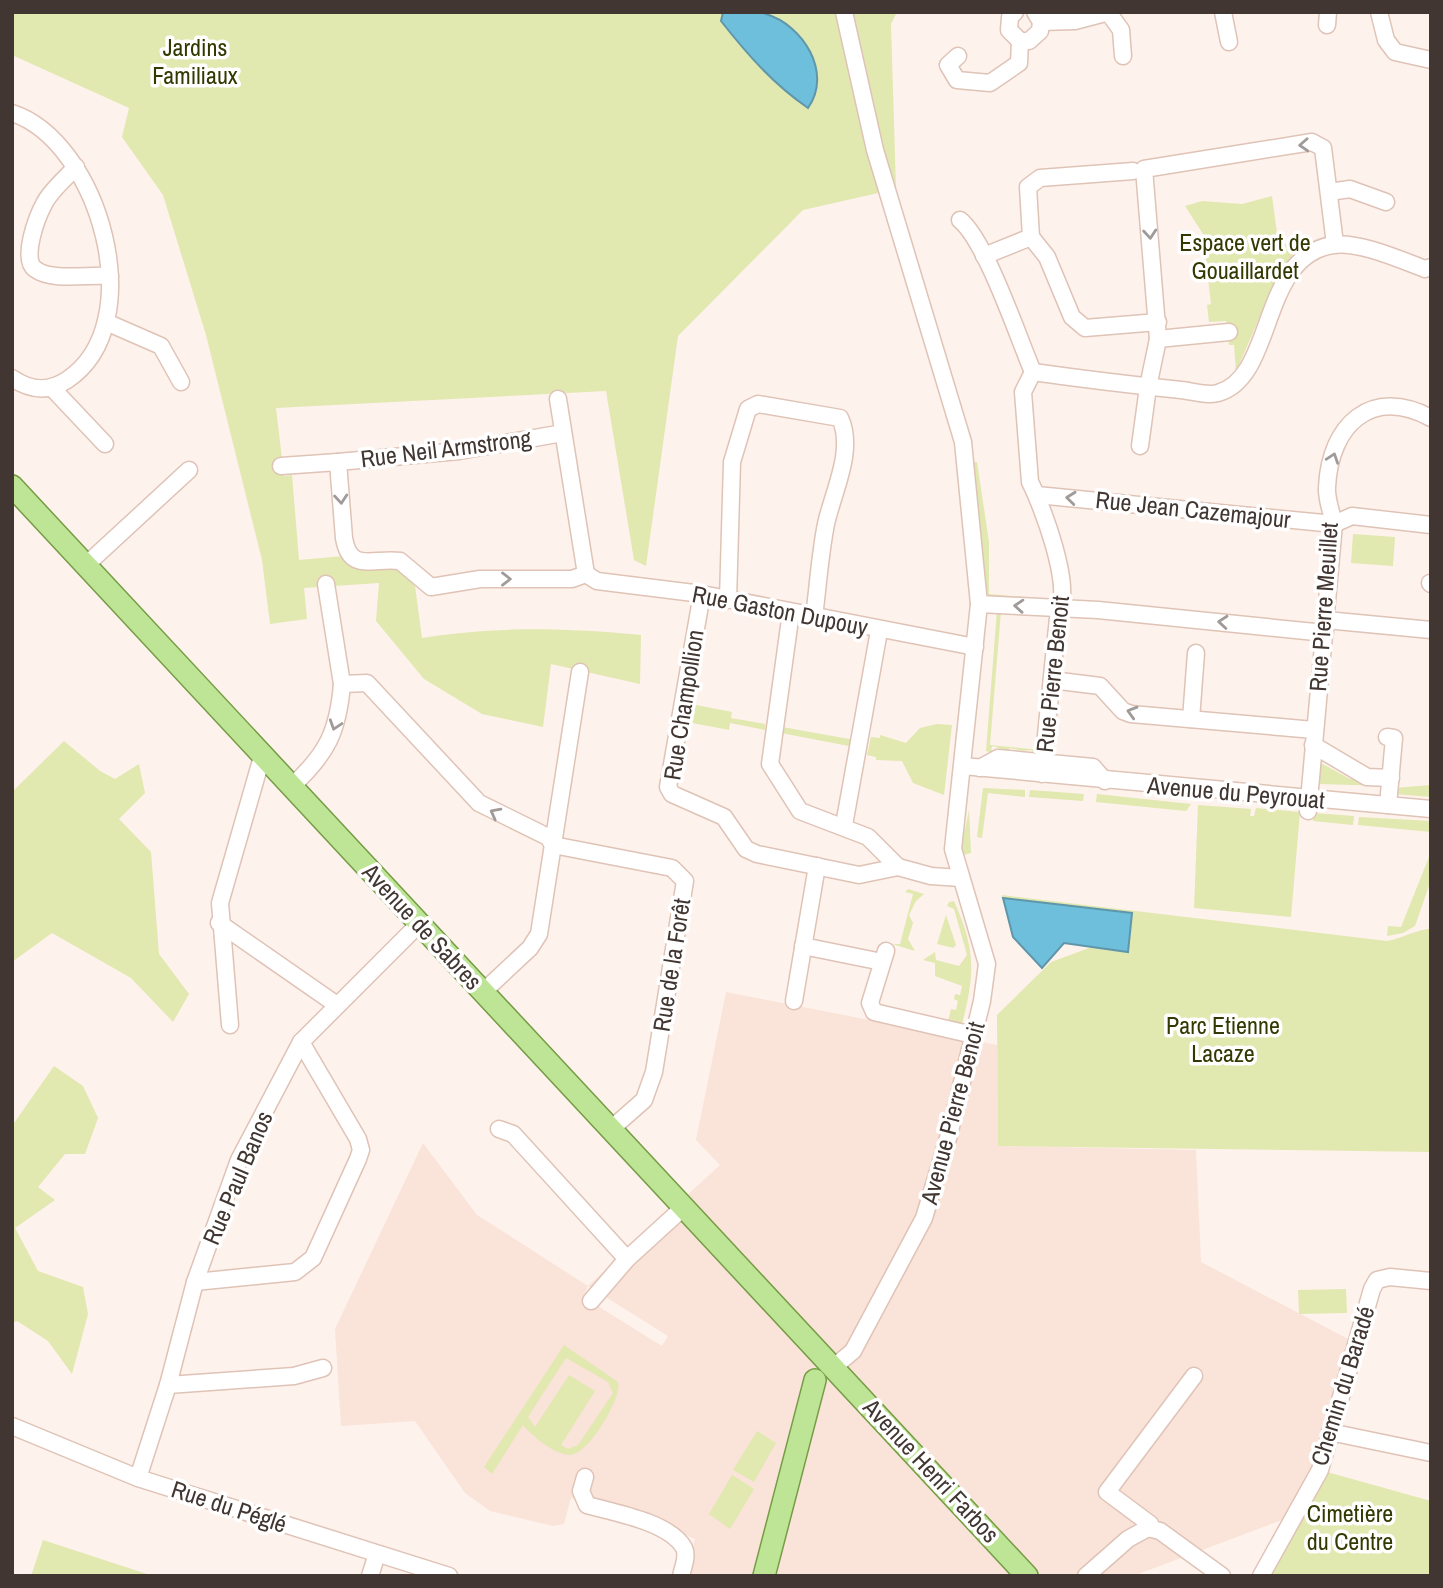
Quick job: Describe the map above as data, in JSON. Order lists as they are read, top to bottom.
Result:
{
  "streets": {
    "main road": ["Avenue de Sabres", "Avenue Henri Farbos"],
    "street": [
      "Rue Neil Armstrong",
      "Rue Jean Cazemajour",
      "Rue Pierre Meuillet",
      "Rue Gaston Dupouy",
      "Rue Pierre Benoit",
      "Rue Champollion",
      "Avenue du Peyrouat",
      "Rue de la Forêt",
      "Avenue Pierre Benoit",
      "Rue Paul Banos",
      "Chemin du Baradé",
      "Rue du Péglé"
    ]
  },
  "crossings": [
    ["Rue Neil Armstrong", "Rue Gaston Dupouy"],
    ["Rue Jean Cazemajour", "Rue Pierre Meuillet"],
    ["Rue Jean Cazemajour", "Rue Pierre Benoit"],
    ["Rue Pierre Meuillet", "Avenue du Peyrouat"],
    ["Rue Gaston Dupouy", "Rue Champollion"],
    ["Rue Gaston Dupouy", "Avenue Pierre Benoit"],
    ["Rue Pierre Benoit", "Avenue du Peyrouat"],
    ["Rue Champollion", "Avenue Pierre Benoit"],
    ["Avenue du Peyrouat", "Avenue Pierre Benoit"],
    ["Avenue de Sabres", "Rue de la Forêt"],
    ["Avenue de Sabres", "Avenue Pierre Benoit"],
    ["Avenue de Sabres", "Rue Paul Banos"],
    ["Avenue de Sabres", "Avenue Henri Farbos"],
    ["Avenue Pierre Benoit", "Avenue Henri Farbos"],
    ["Rue Paul Banos", "Rue du Péglé"]
  ],
  "parks": [
    "Jardins Familiaux",
    "Espace vert de Gouaillardet",
    "Parc Etienne Lacaze",
    "Cimetière du Centre"
  ]
}
